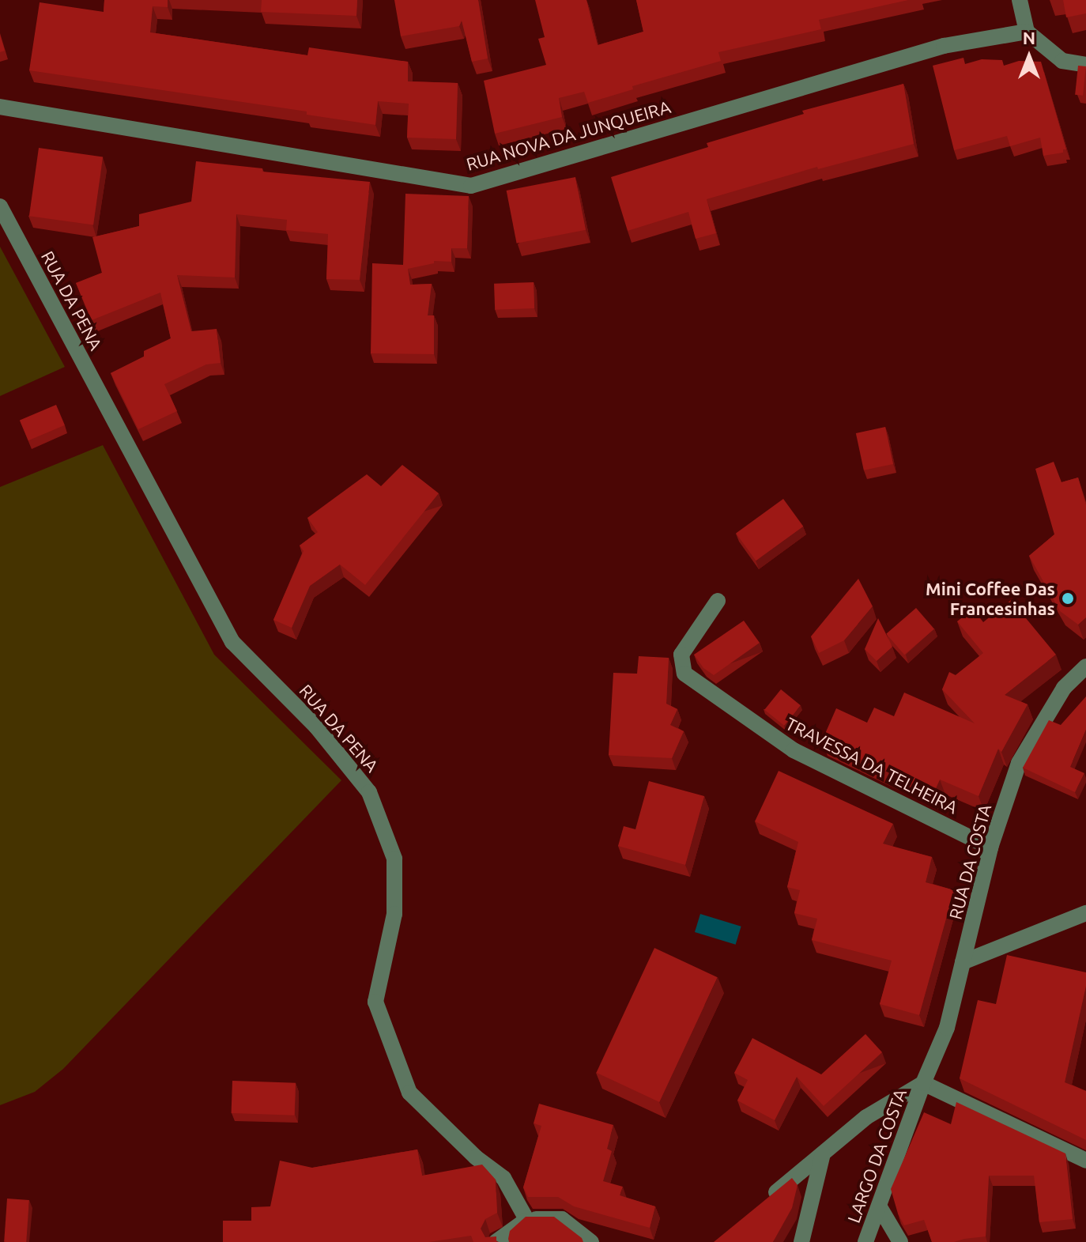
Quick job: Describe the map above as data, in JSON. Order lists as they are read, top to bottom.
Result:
{
  "streets": {
    "street": [
      "RUA NOVA DA JUNQUEIRA",
      "RUA DA PENA",
      "TRAVESSA DA TELHEIRA",
      "RUA DA COSTA",
      "LARGO DA COSTA"
    ]
  },
  "crossings": [
    ["TRAVESSA DA TELHEIRA", "RUA DA COSTA"],
    ["RUA DA COSTA", "LARGO DA COSTA"]
  ],
  "places": ["Mini Coffee Das Francesinhas"],
  "north": "top"
}
